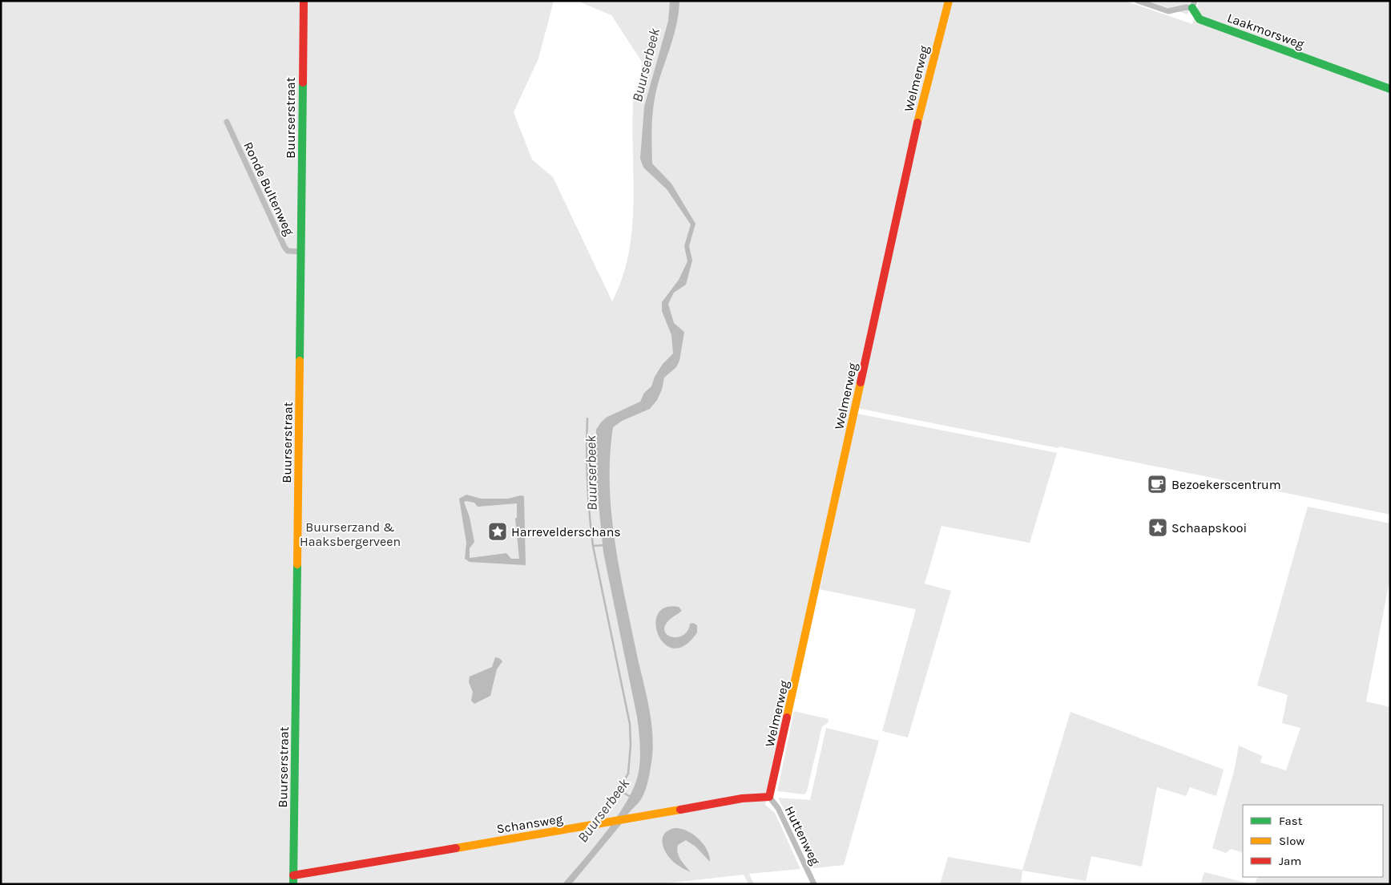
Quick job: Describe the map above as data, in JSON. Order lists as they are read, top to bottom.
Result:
{
  "streets": {
    "street": [
      "Laakmorsweg",
      "Welmerweg",
      "Buurserstraat",
      "Ronde Bultenweg",
      "Schansweg",
      "Huttenweg"
    ]
  },
  "crossings": [
    ["Welmerweg", "Schansweg"],
    ["Welmerweg", "Huttenweg"],
    ["Buurserstraat", "Ronde Bultenweg"],
    ["Buurserstraat", "Schansweg"],
    ["Schansweg", "Huttenweg"]
  ],
  "water": ["Buurserbeek"],
  "parks": ["Buurserzand & Haaksbergerveen"],
  "places": {
    "cafe": ["Bezoekerscentrum"],
    "place": ["Schaapskooi", "Harrevelderschans"]
  },
  "legend": ["Fast", "Slow", "Jam"]
}
